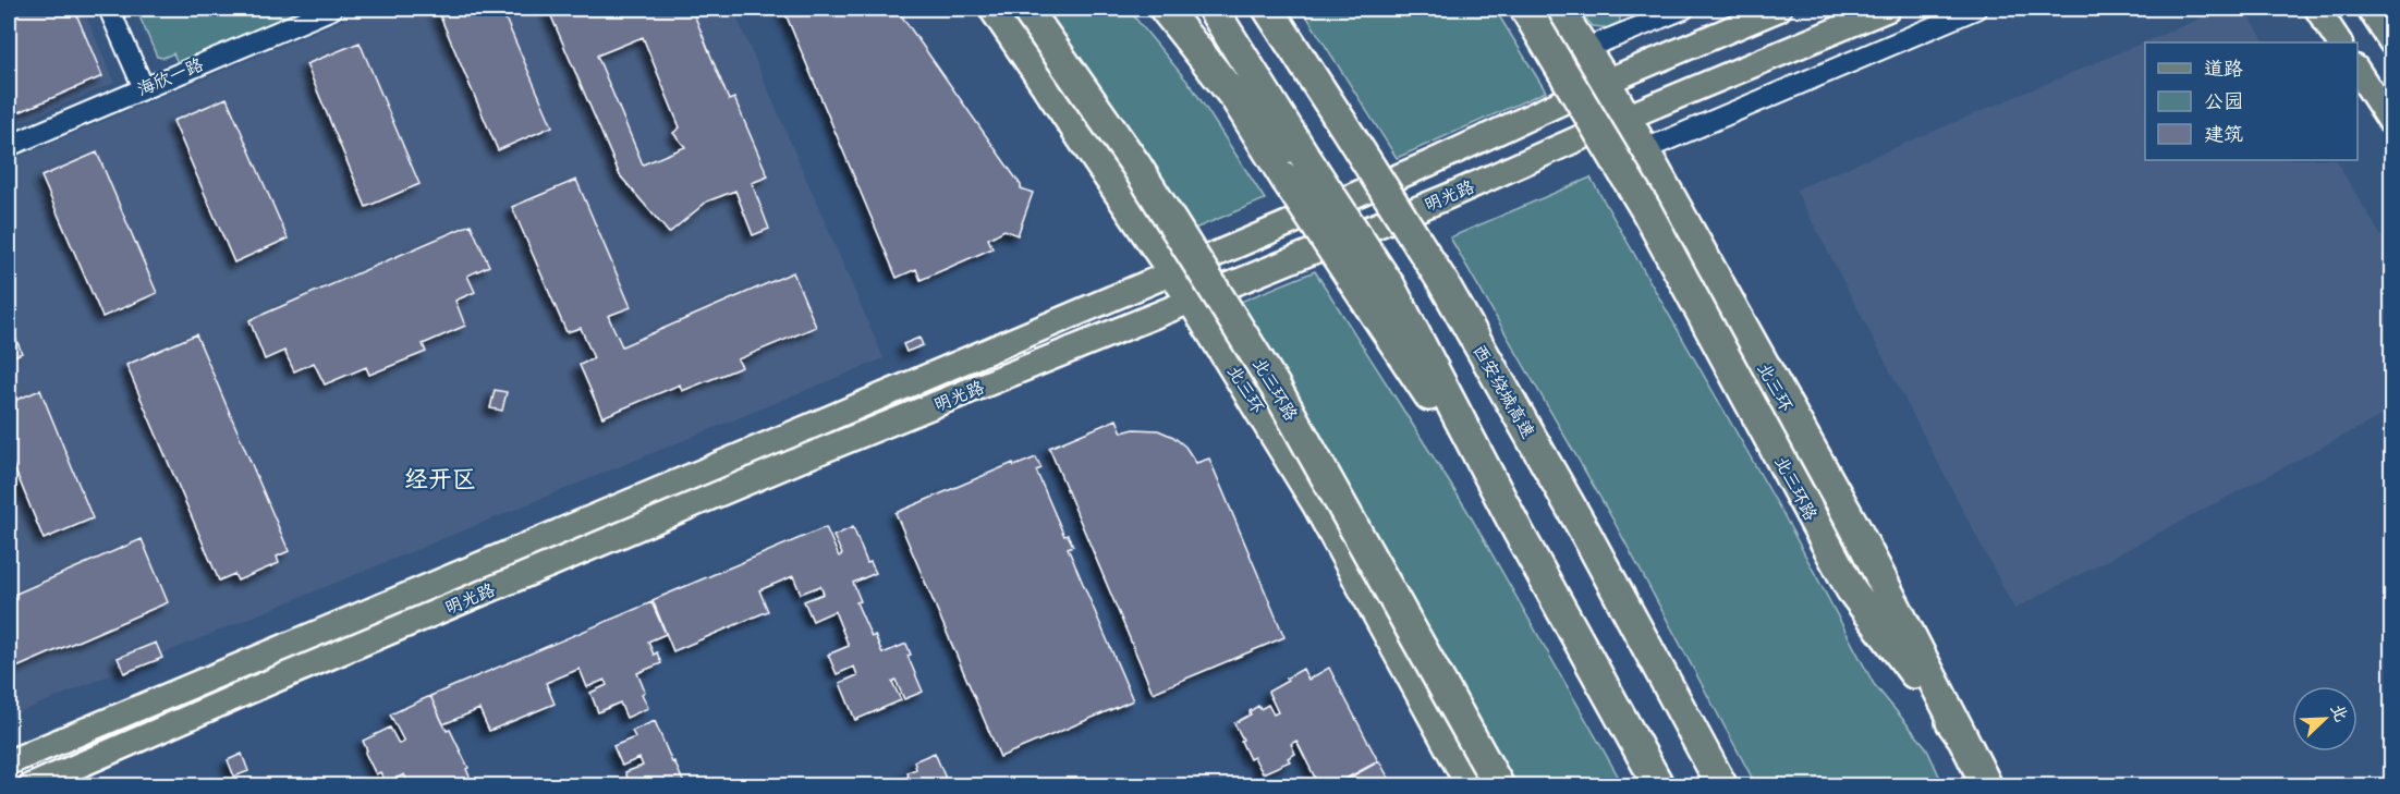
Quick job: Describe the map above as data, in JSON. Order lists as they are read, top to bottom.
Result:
{
  "streets": {
    "highway": ["北三环", "北三环路", "西安绕城高速"],
    "main road": ["明光路"],
    "street": ["海欣一路"]
  },
  "crossings": [
    ["明光路", "北三环"],
    ["北三环", "北三环路"]
  ],
  "districts": ["经开区"],
  "legend": ["道路", "公园", "建筑"],
  "north": "top right"
}
